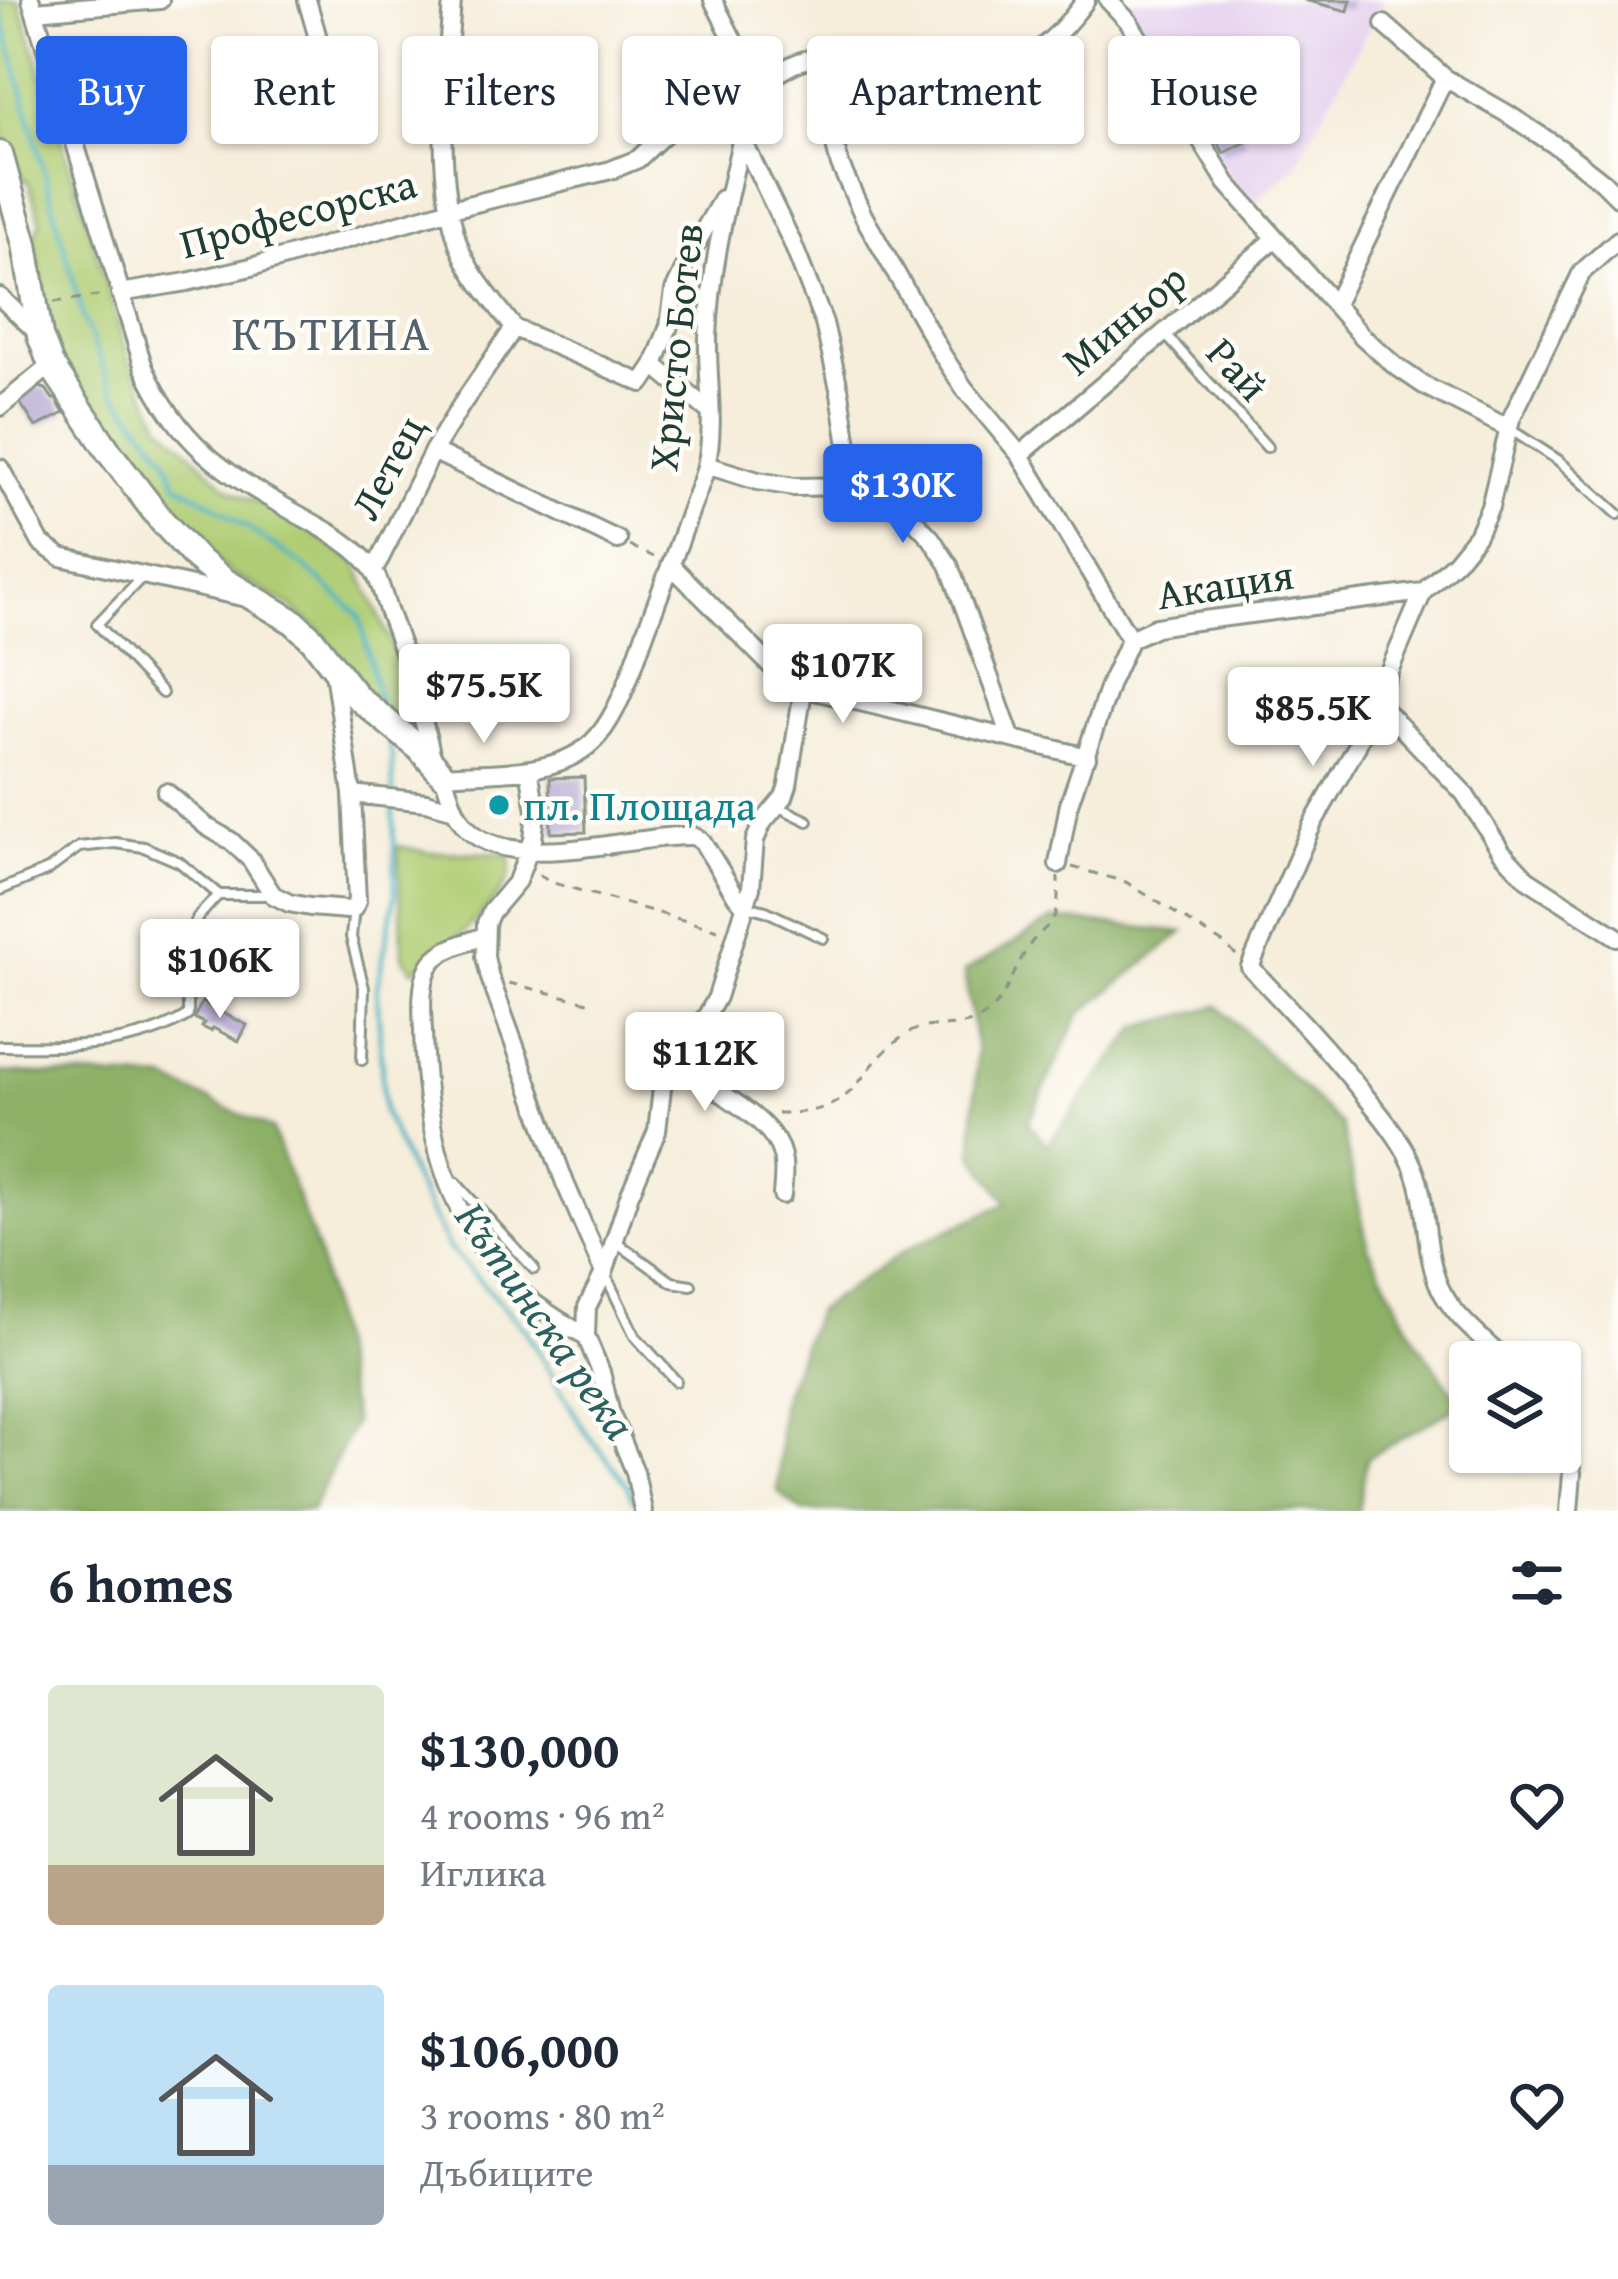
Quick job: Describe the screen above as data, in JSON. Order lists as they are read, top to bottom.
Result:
{
  "streets": {
    "street": [
      "Професорска",
      "Миньор",
      "Христо Ботев",
      "Летец",
      "Акация"
    ],
    "lane": ["Рай"]
  },
  "crossings": [
    ["Миньор", "Рай"]
  ],
  "districts": ["КЪТИНА"],
  "water": ["Кътинска река"],
  "places": ["пл. Площада"],
  "page": {
    "chip": [
      "Buy",
      "Rent",
      "Filters",
      "New",
      "Apartment",
      "House"
    ],
    "price": [
      "$130K",
      "$107K",
      "$75.5K",
      "$85.5K",
      "$106K",
      "$112K"
    ],
    "heading": "6 homes",
    "list": [
      {
        "name": "$130,000",
        "note": "4 rooms · 96 m² · Иглика"
      },
      {
        "name": "$106,000",
        "note": "3 rooms · 80 m² · Дъбиците"
      }
    ]
  }
}
